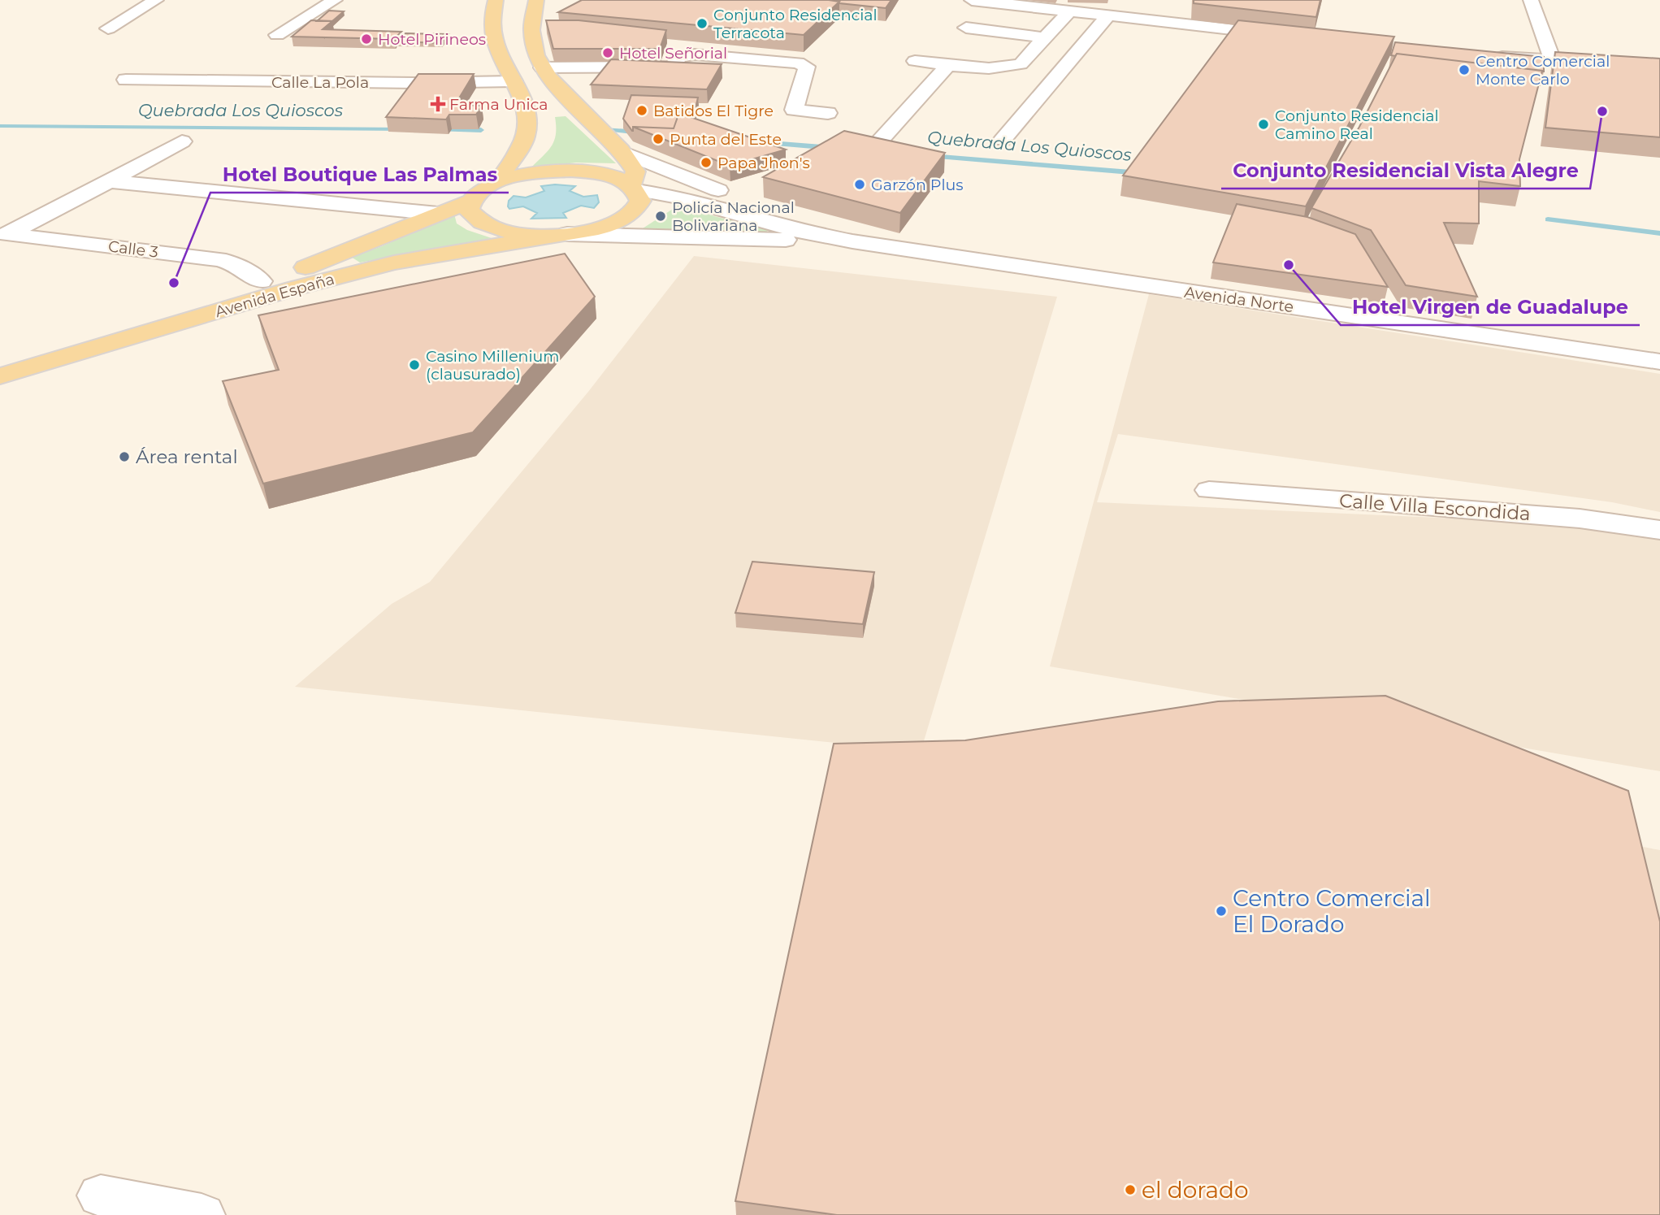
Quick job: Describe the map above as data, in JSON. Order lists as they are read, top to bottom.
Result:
{
  "streets": {
    "main road": ["Avenida España"],
    "street": [
      "Calle La Pola",
      "Calle 3",
      "Avenida Norte",
      "Calle Villa Escondida"
    ]
  },
  "crossings": [
    ["Calle 3", "Avenida España"],
    ["Avenida España", "Avenida Norte"]
  ],
  "water": ["Quebrada Los Quioscos"],
  "places": {
    "other": [
      "Conjunto Residencial Terracota",
      "Hotel Pirineos",
      "Hotel Señorial",
      "Centro Comercial Monte Carlo",
      "Batidos El Tigre",
      "Conjunto Residencial Vista Alegre",
      "Conjunto Residencial Camino Real",
      "Punta del Este",
      "Papa Jhon's",
      "Garzón Plus",
      "Policía Nacional Bolivariana",
      "Hotel Virgen de Guadalupe",
      "Hotel Boutique Las Palmas",
      "Casino Millenium (clausurado)",
      "Área rental",
      "Centro Comercial El Dorado",
      "el dorado"
    ],
    "health": ["Farma Unica"]
  }
}
